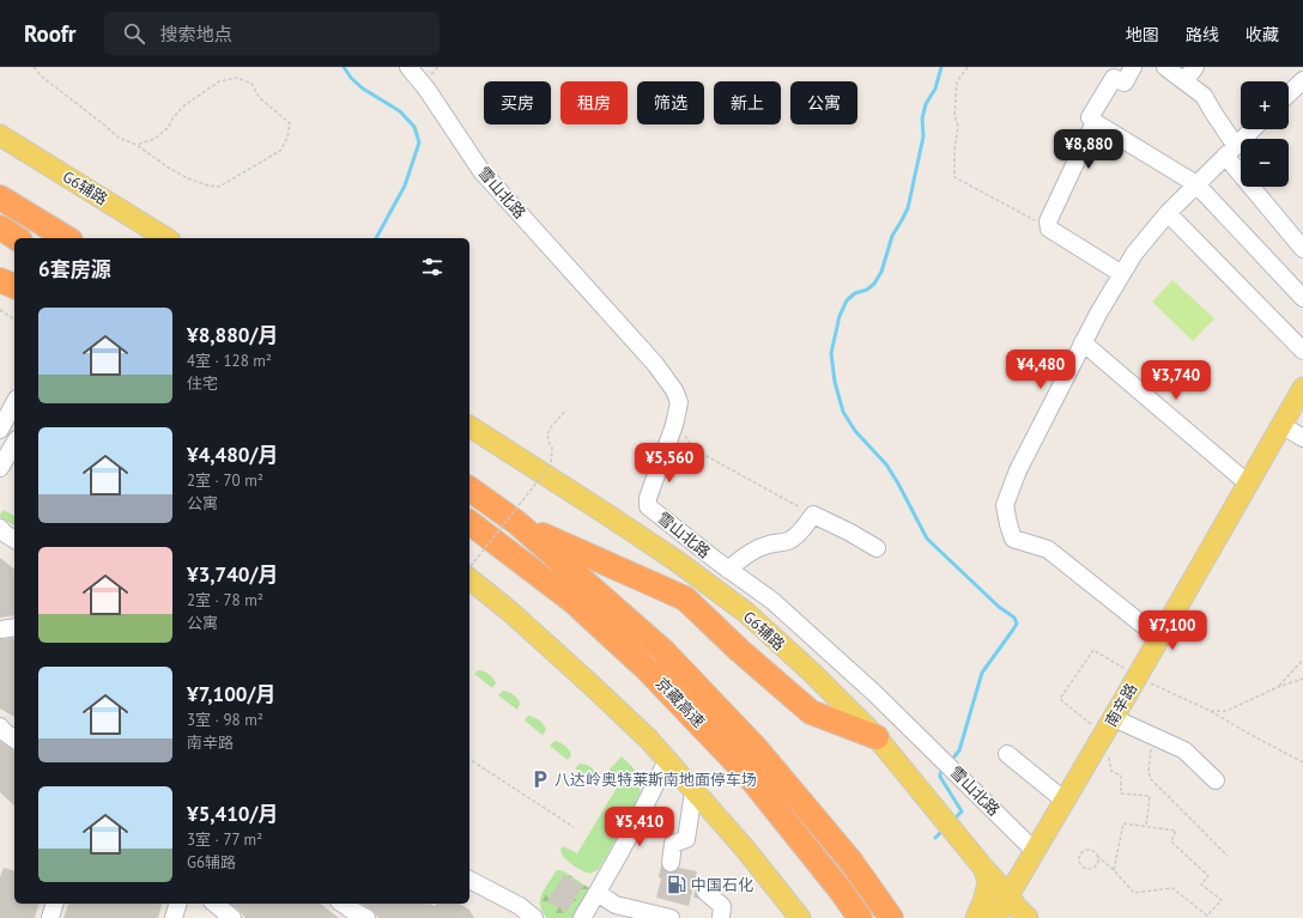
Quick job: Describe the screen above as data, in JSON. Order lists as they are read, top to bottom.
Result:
{
  "streets": {
    "highway": ["京藏高速"],
    "main road": ["G6辅路", "南辛路"],
    "street": ["雪山北路"]
  },
  "crossings": [
    ["G6辅路", "南辛路"],
    ["雪山北路", "南辛路"]
  ],
  "places": {
    "parking": ["八达岭奥特莱斯南地面停车场"],
    "fuel station": ["中国石化"]
  },
  "page": {
    "header": "Roofr",
    "search": "搜索地点",
    "nav": ["地图", "路线", "收藏"],
    "map_buttons": ["+", "−"],
    "chip": [
      "买房",
      "租房",
      "筛选",
      "新上",
      "公寓"
    ],
    "price": [
      "¥8,880",
      "¥4,480",
      "¥3,740",
      "¥5,560",
      "¥7,100",
      "¥5,410"
    ],
    "heading": "6套房源",
    "list": [
      {
        "name": "¥8,880/月",
        "note": "4室 · 128 m² · 住宅"
      },
      {
        "name": "¥4,480/月",
        "note": "2室 · 70 m² · 公寓"
      },
      {
        "name": "¥3,740/月",
        "note": "2室 · 78 m² · 公寓"
      },
      {
        "name": "¥7,100/月",
        "note": "3室 · 98 m² · 南辛路"
      },
      {
        "name": "¥5,410/月",
        "note": "3室 · 77 m² · G6辅路"
      }
    ]
  }
}
